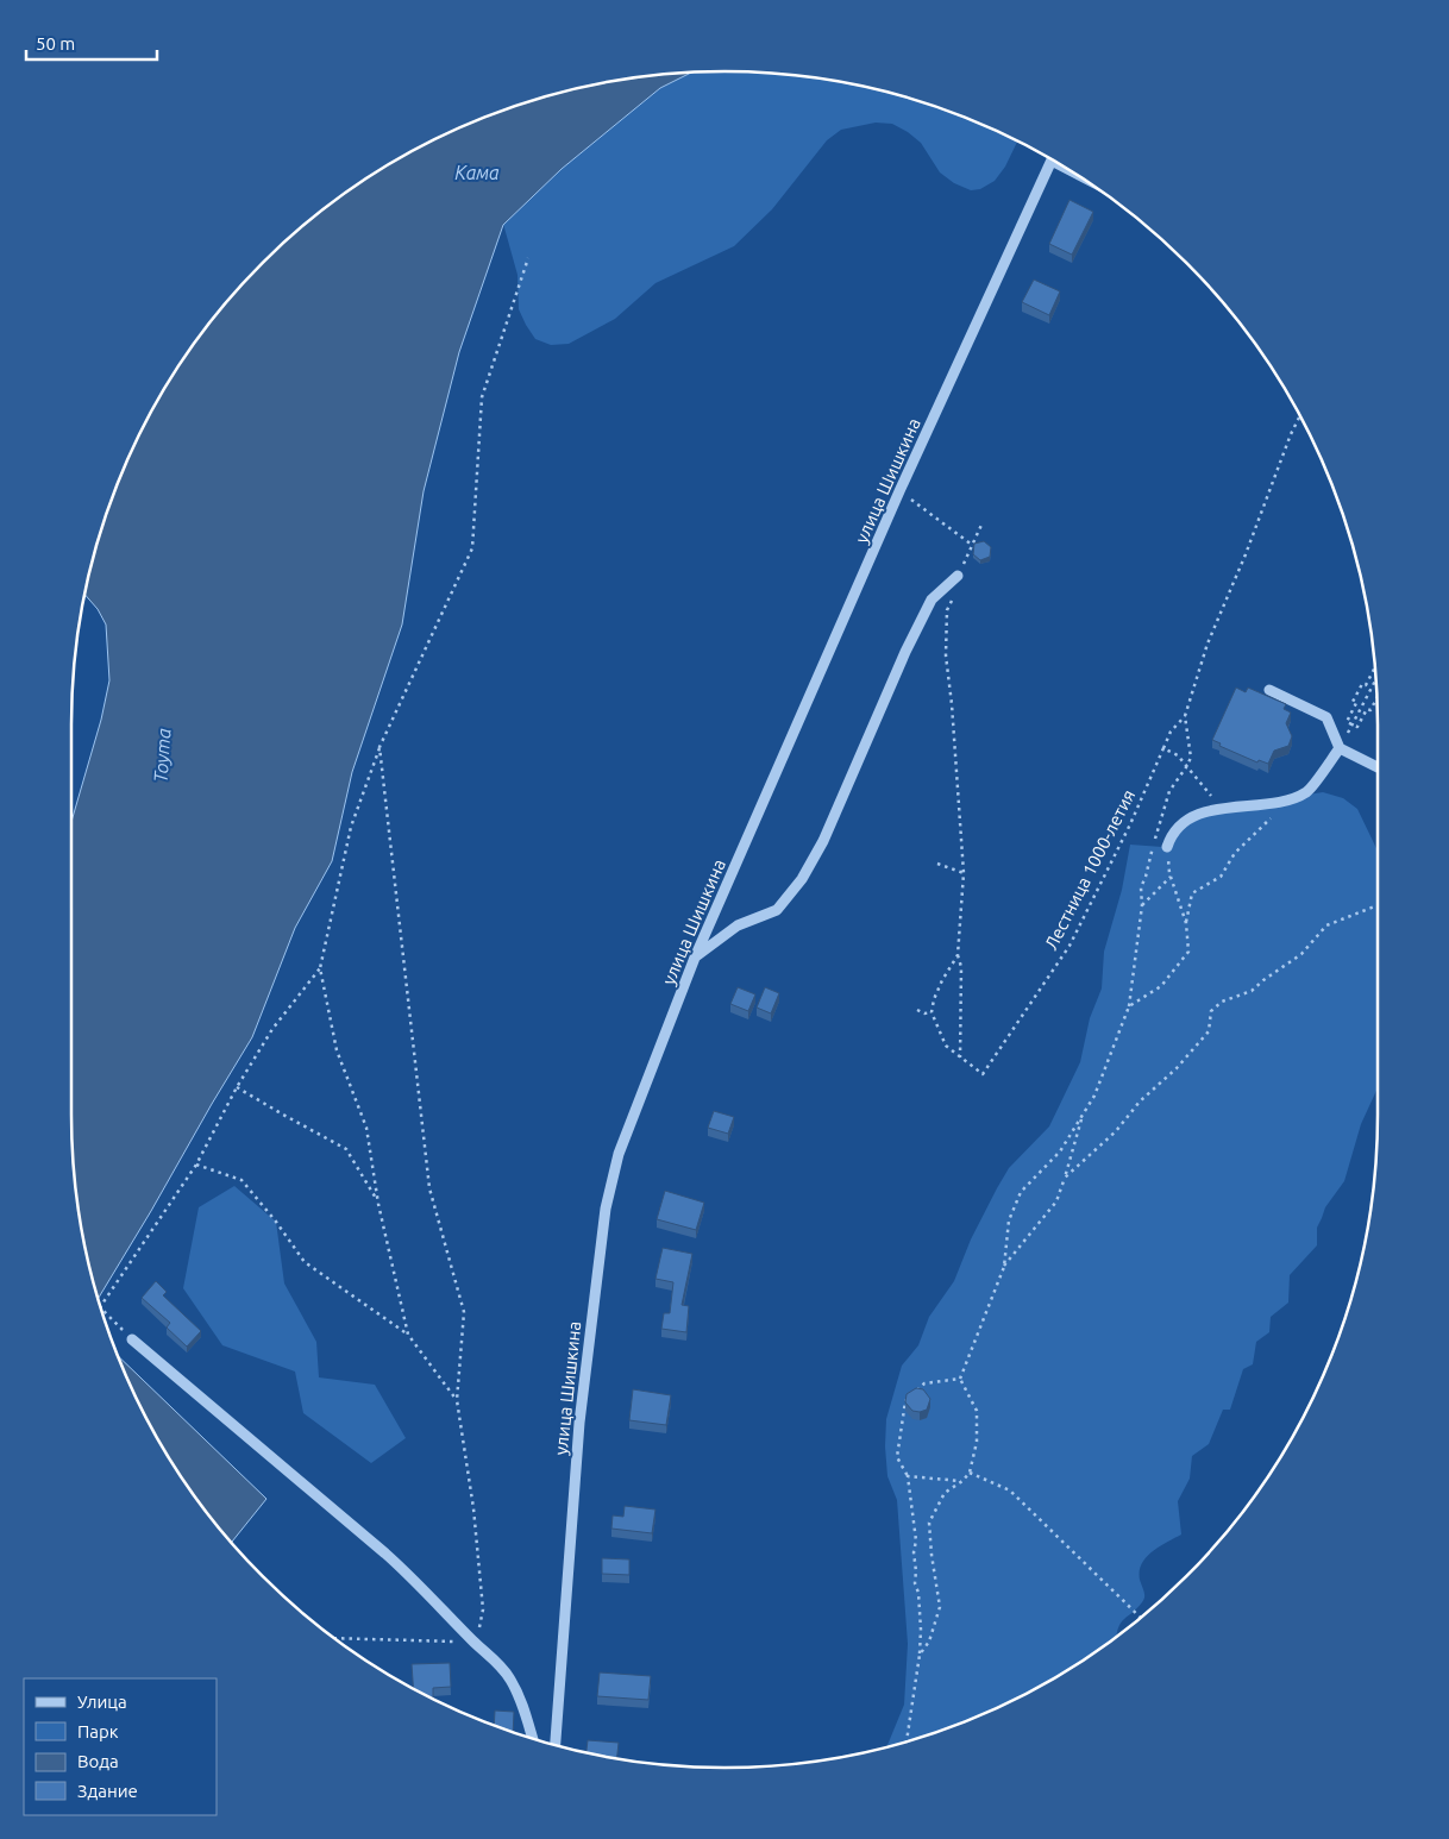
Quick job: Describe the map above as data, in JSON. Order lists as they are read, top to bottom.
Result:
{
  "streets": {
    "street": ["улица Шишкина"],
    "path": ["Лестница 1000-летия"]
  },
  "water": ["Кама", "Toyma"],
  "legend": [
    "Улица",
    "Парк",
    "Вода",
    "Здание"
  ],
  "scale_bar": "50 m"
}
